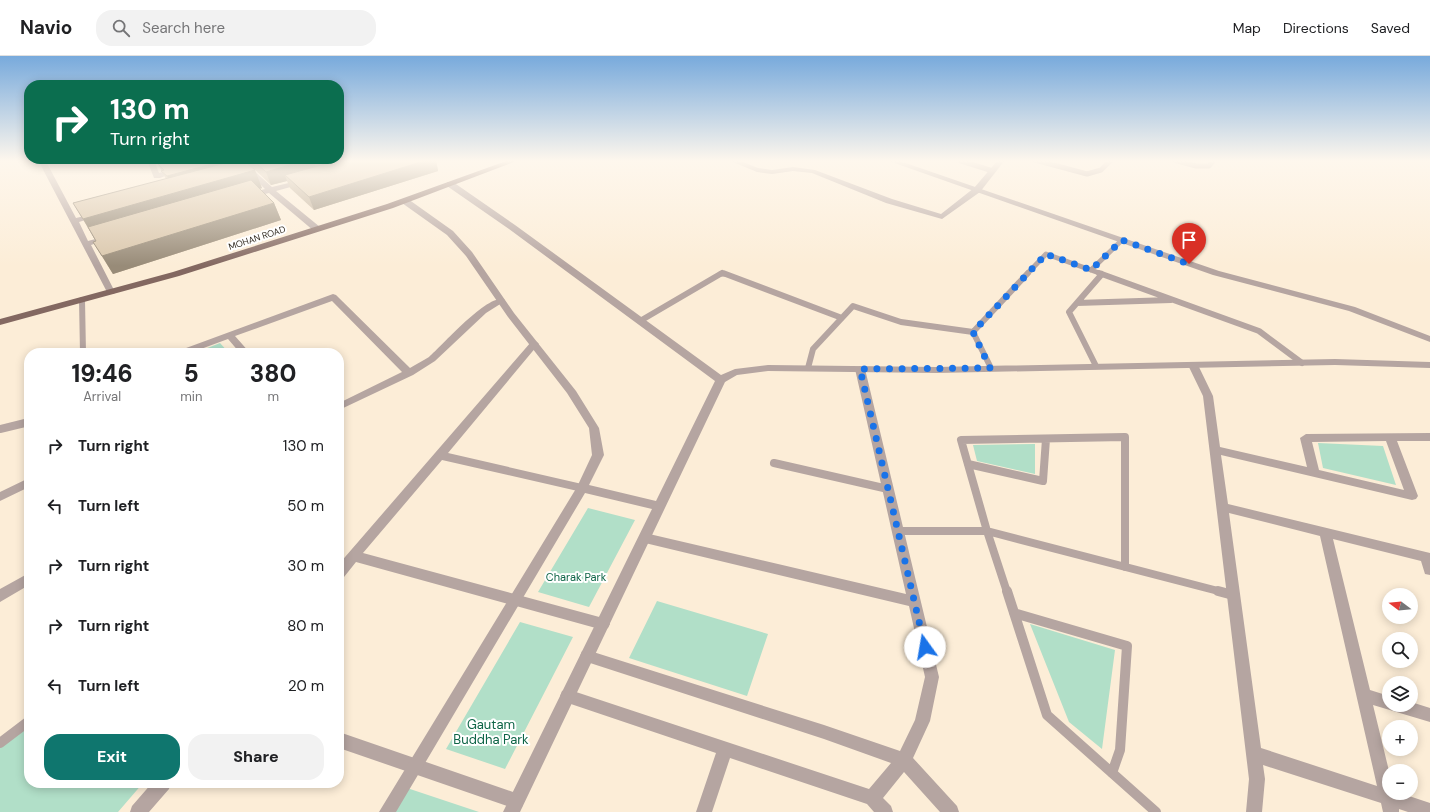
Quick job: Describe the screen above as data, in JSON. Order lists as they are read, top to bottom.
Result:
{
  "streets": {
    "main road": ["MOHAN ROAD"]
  },
  "parks": ["Charak Park", "Gautam Buddha Park"],
  "north": "left",
  "page": {
    "header": "Navio",
    "search": "Search here",
    "nav": ["Map", "Directions", "Saved"],
    "turn": ["130 m", "Turn right"],
    "eta": [
      "19:46",
      "Arrival",
      "5",
      "min",
      "380",
      "m"
    ],
    "list": [
      {
        "name": "Turn right",
        "value": "130 m"
      },
      {
        "name": "Turn left",
        "value": "50 m"
      },
      {
        "name": "Turn right",
        "value": "30 m"
      },
      {
        "name": "Turn right",
        "value": "80 m"
      },
      {
        "name": "Turn left",
        "value": "20 m"
      }
    ],
    "map_buttons": ["+", "−"],
    "buttons": ["Exit", "Share"]
  }
}
